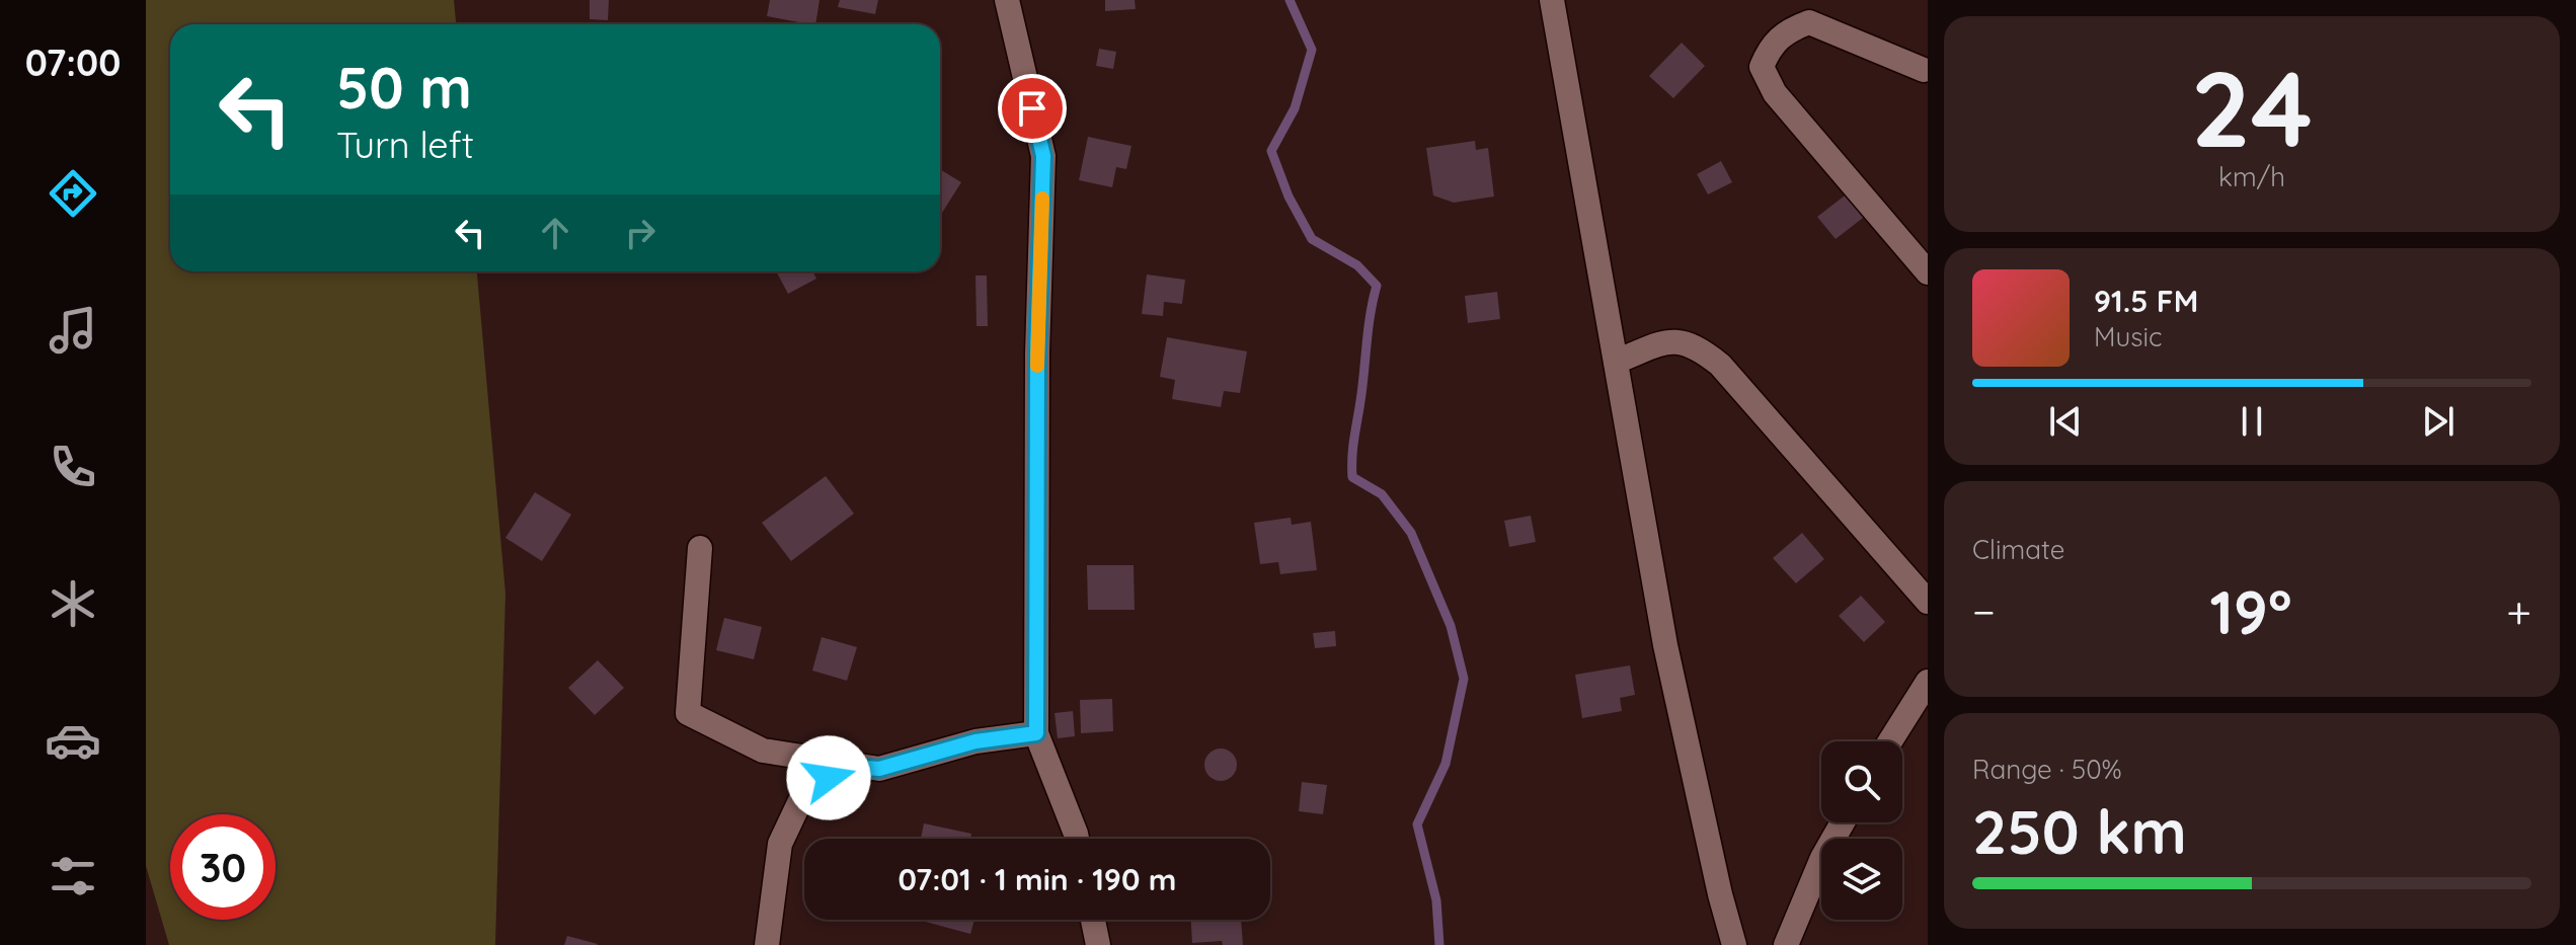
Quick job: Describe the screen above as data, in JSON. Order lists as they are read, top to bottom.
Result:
{
  "page": {
    "tabs": "07:00",
    "tile": [
      ["24", "km/h"],
      "Climate",
      ["Range · 50%", "250 km"]
    ],
    "turn": ["50 m", "Turn left"],
    "song": ["91.5 FM", "Music"],
    "heat": ["−", "19°", "+"],
    "limit": "30",
    "trip": "07:01 · 1 min · 190 m"
  }
}
